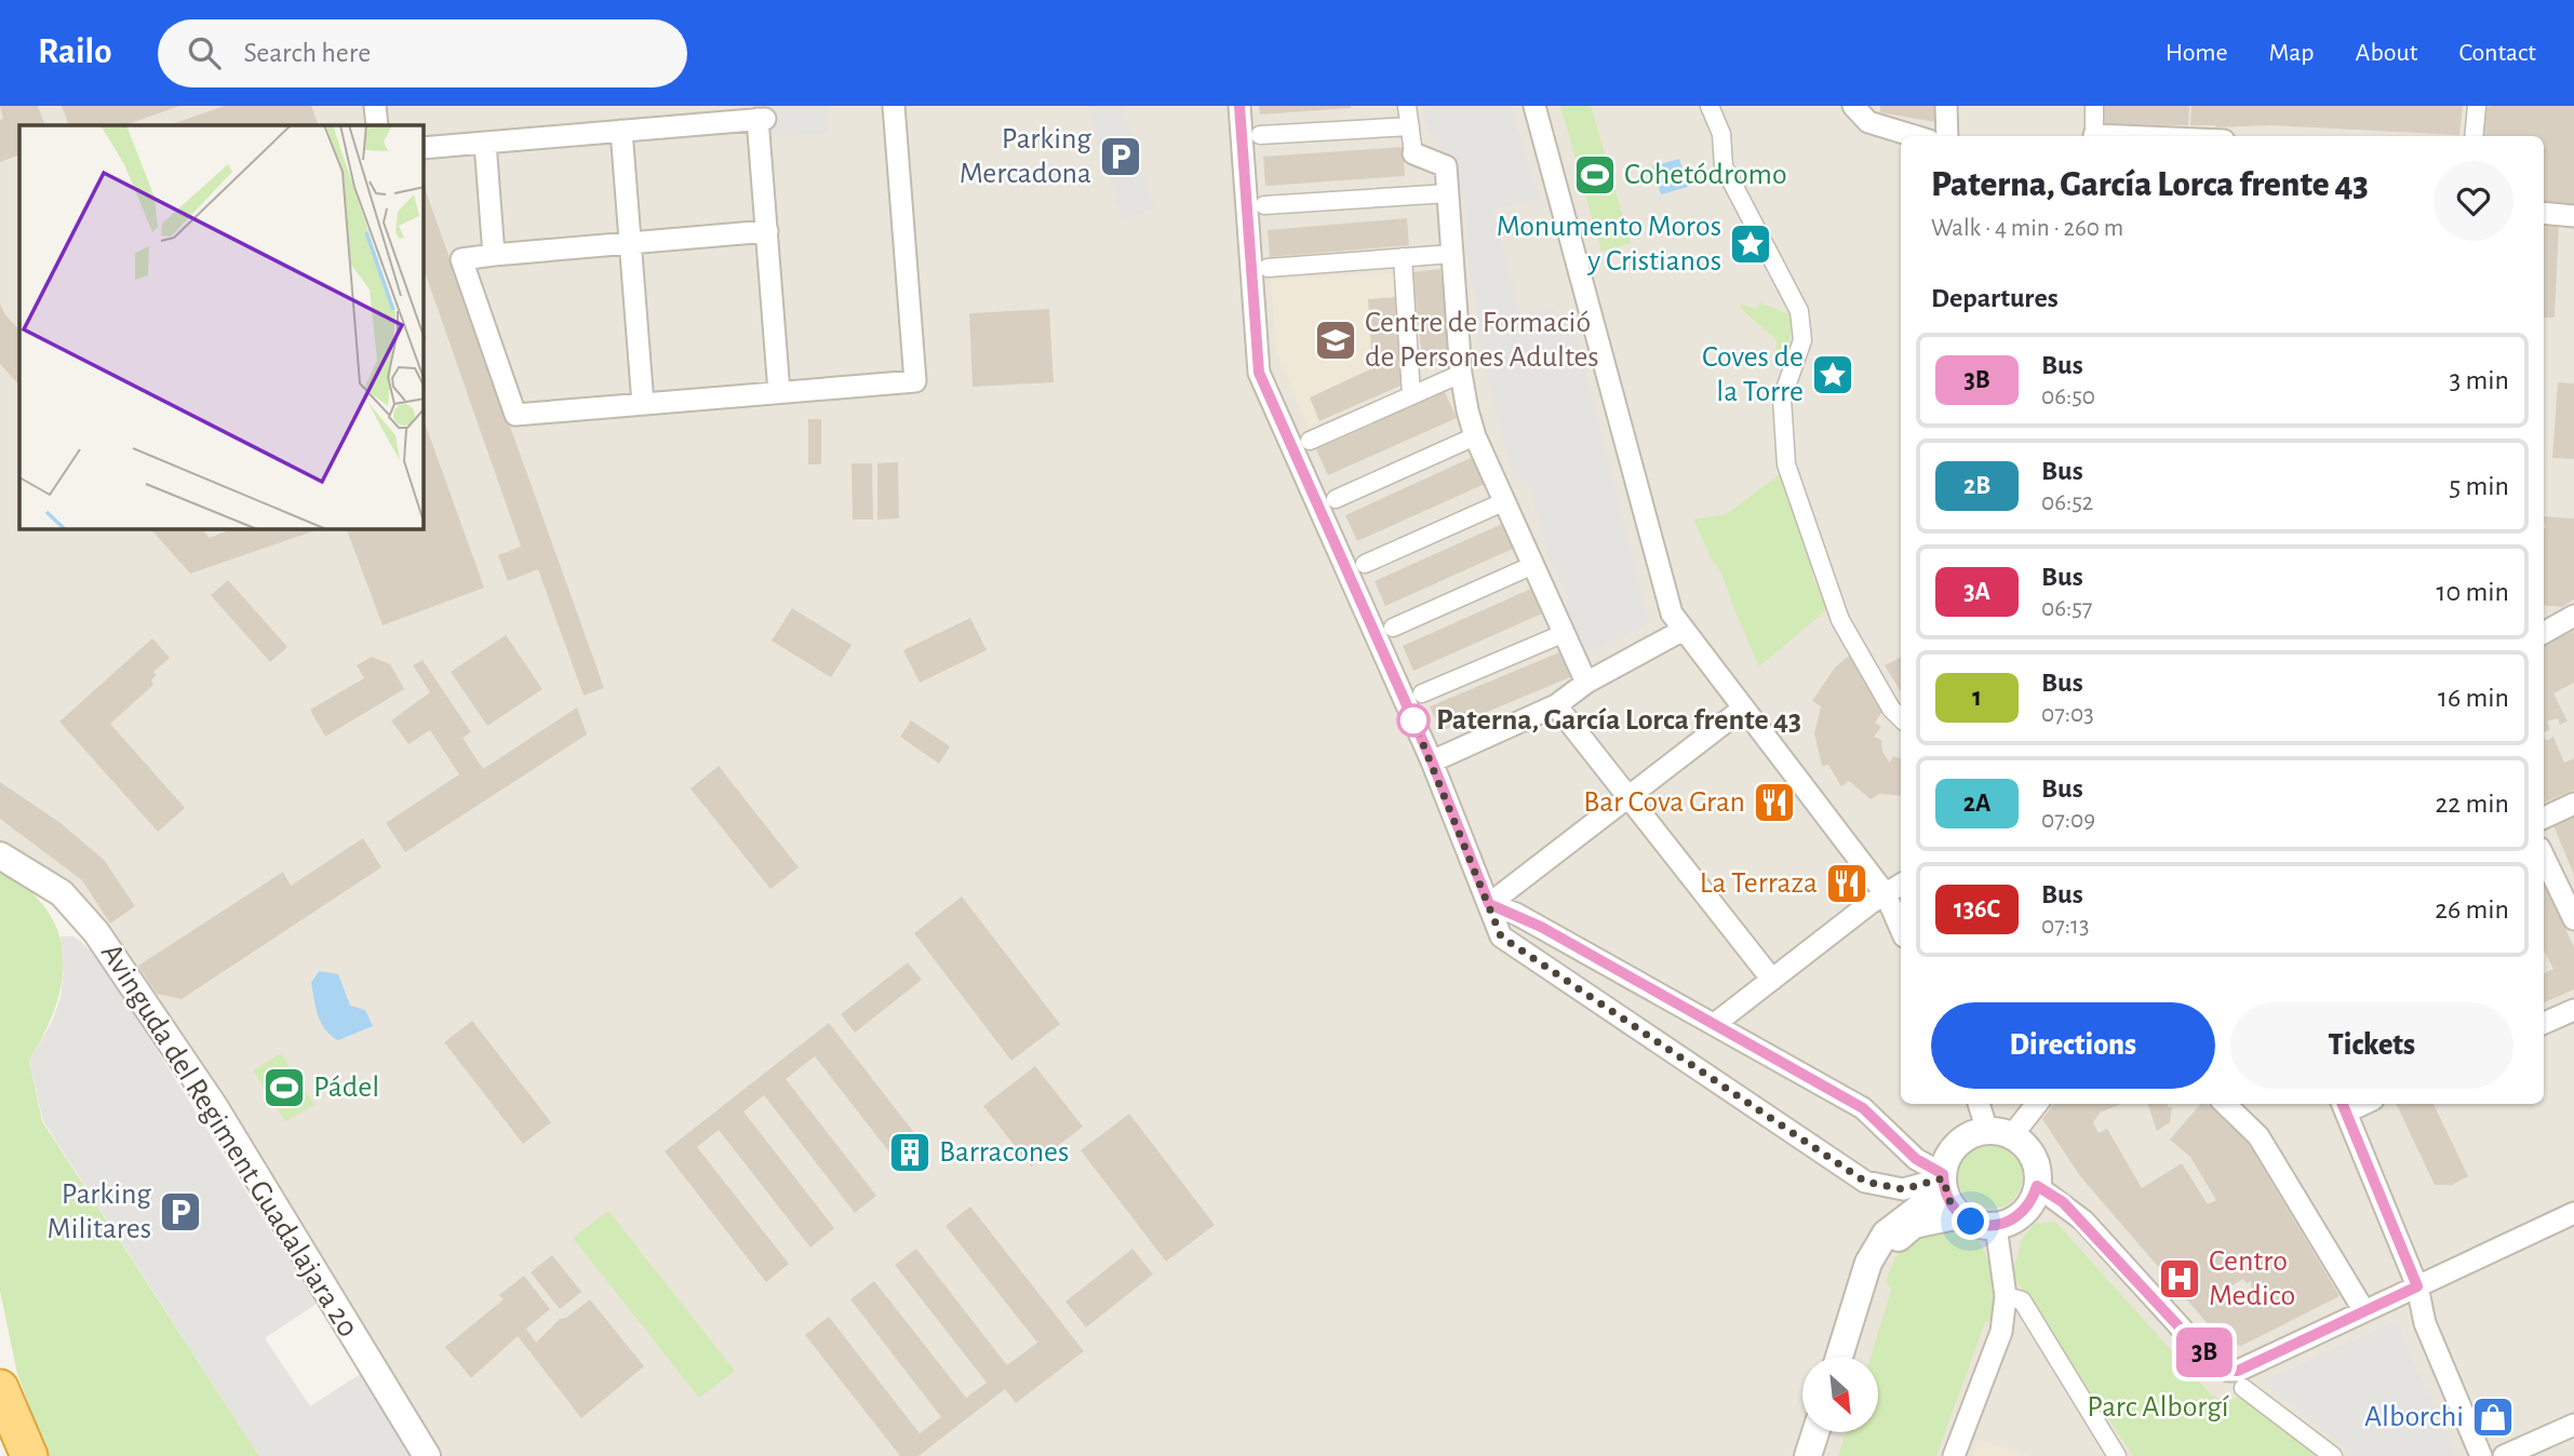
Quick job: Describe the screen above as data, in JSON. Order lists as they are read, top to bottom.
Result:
{
  "streets": {
    "street": ["Avinguda del Regiment Guadalajara 20"]
  },
  "parks": ["Parc Alborgí"],
  "places": {
    "parking": ["Parking Mercadona", "Parking Militares"],
    "sports": ["Cohetódromo", "Pádel"],
    "place": ["Monumento Moros y Cristianos", "Coves de la Torre"],
    "school or university": ["Centre de Formació de Persones Adultes"],
    "other": ["Paterna, García Lorca frente 43"],
    "restaurant": ["Bar Cova Gran", "La Terraza"],
    "building": ["Barracones"],
    "hospital": ["Centro Medico"],
    "shop": ["Alborchi"]
  },
  "lines": ["bus line 3B"],
  "north": "bottom right",
  "page": {
    "header": "Railo",
    "search": "Search here",
    "nav": [
      "Home",
      "Map",
      "About",
      "Contact"
    ],
    "on_map": "3B",
    "heading": [
      ["Paterna, García Lorca frente 43", "Walk · 4 min · 260 m"],
      "Departures"
    ],
    "list": [
      {
        "mark": "3B",
        "name": "Bus",
        "note": "06:50",
        "value": "3 min"
      },
      {
        "mark": "2B",
        "name": "Bus",
        "note": "06:52",
        "value": "5 min"
      },
      {
        "mark": "3A",
        "name": "Bus",
        "note": "06:57",
        "value": "10 min"
      },
      {
        "mark": "1",
        "name": "Bus",
        "note": "07:03",
        "value": "16 min"
      },
      {
        "mark": "2A",
        "name": "Bus",
        "note": "07:09",
        "value": "22 min"
      },
      {
        "mark": "136C",
        "name": "Bus",
        "note": "07:13",
        "value": "26 min"
      }
    ],
    "buttons": ["Directions", "Tickets"]
  }
}
